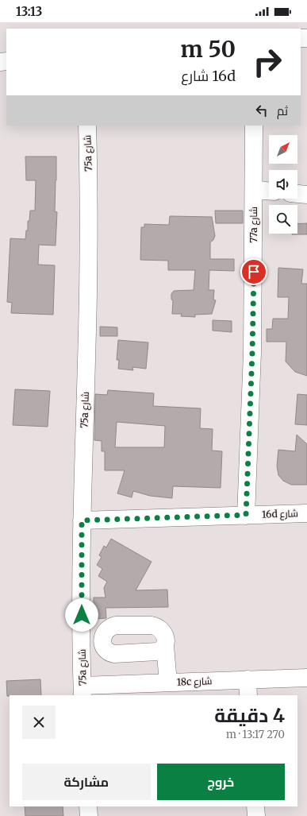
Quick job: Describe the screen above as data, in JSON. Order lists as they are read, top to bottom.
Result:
{
  "streets": {
    "street": [
      "75a شارع",
      "77a شارع",
      "16d شارع",
      "18c شارع"
    ]
  },
  "crossings": [
    ["75a شارع", "16d شارع"],
    ["75a شارع", "18c شارع"],
    ["77a شارع", "16d شارع"]
  ],
  "north": "top right",
  "page": {
    "status": "13:13",
    "turn": ["50 m", "16d شارع"],
    "then": "ثم",
    "heading": ["4 دقيقة", "270 m · 13:17"],
    "buttons": ["خروج", "مشاركة"]
  }
}
